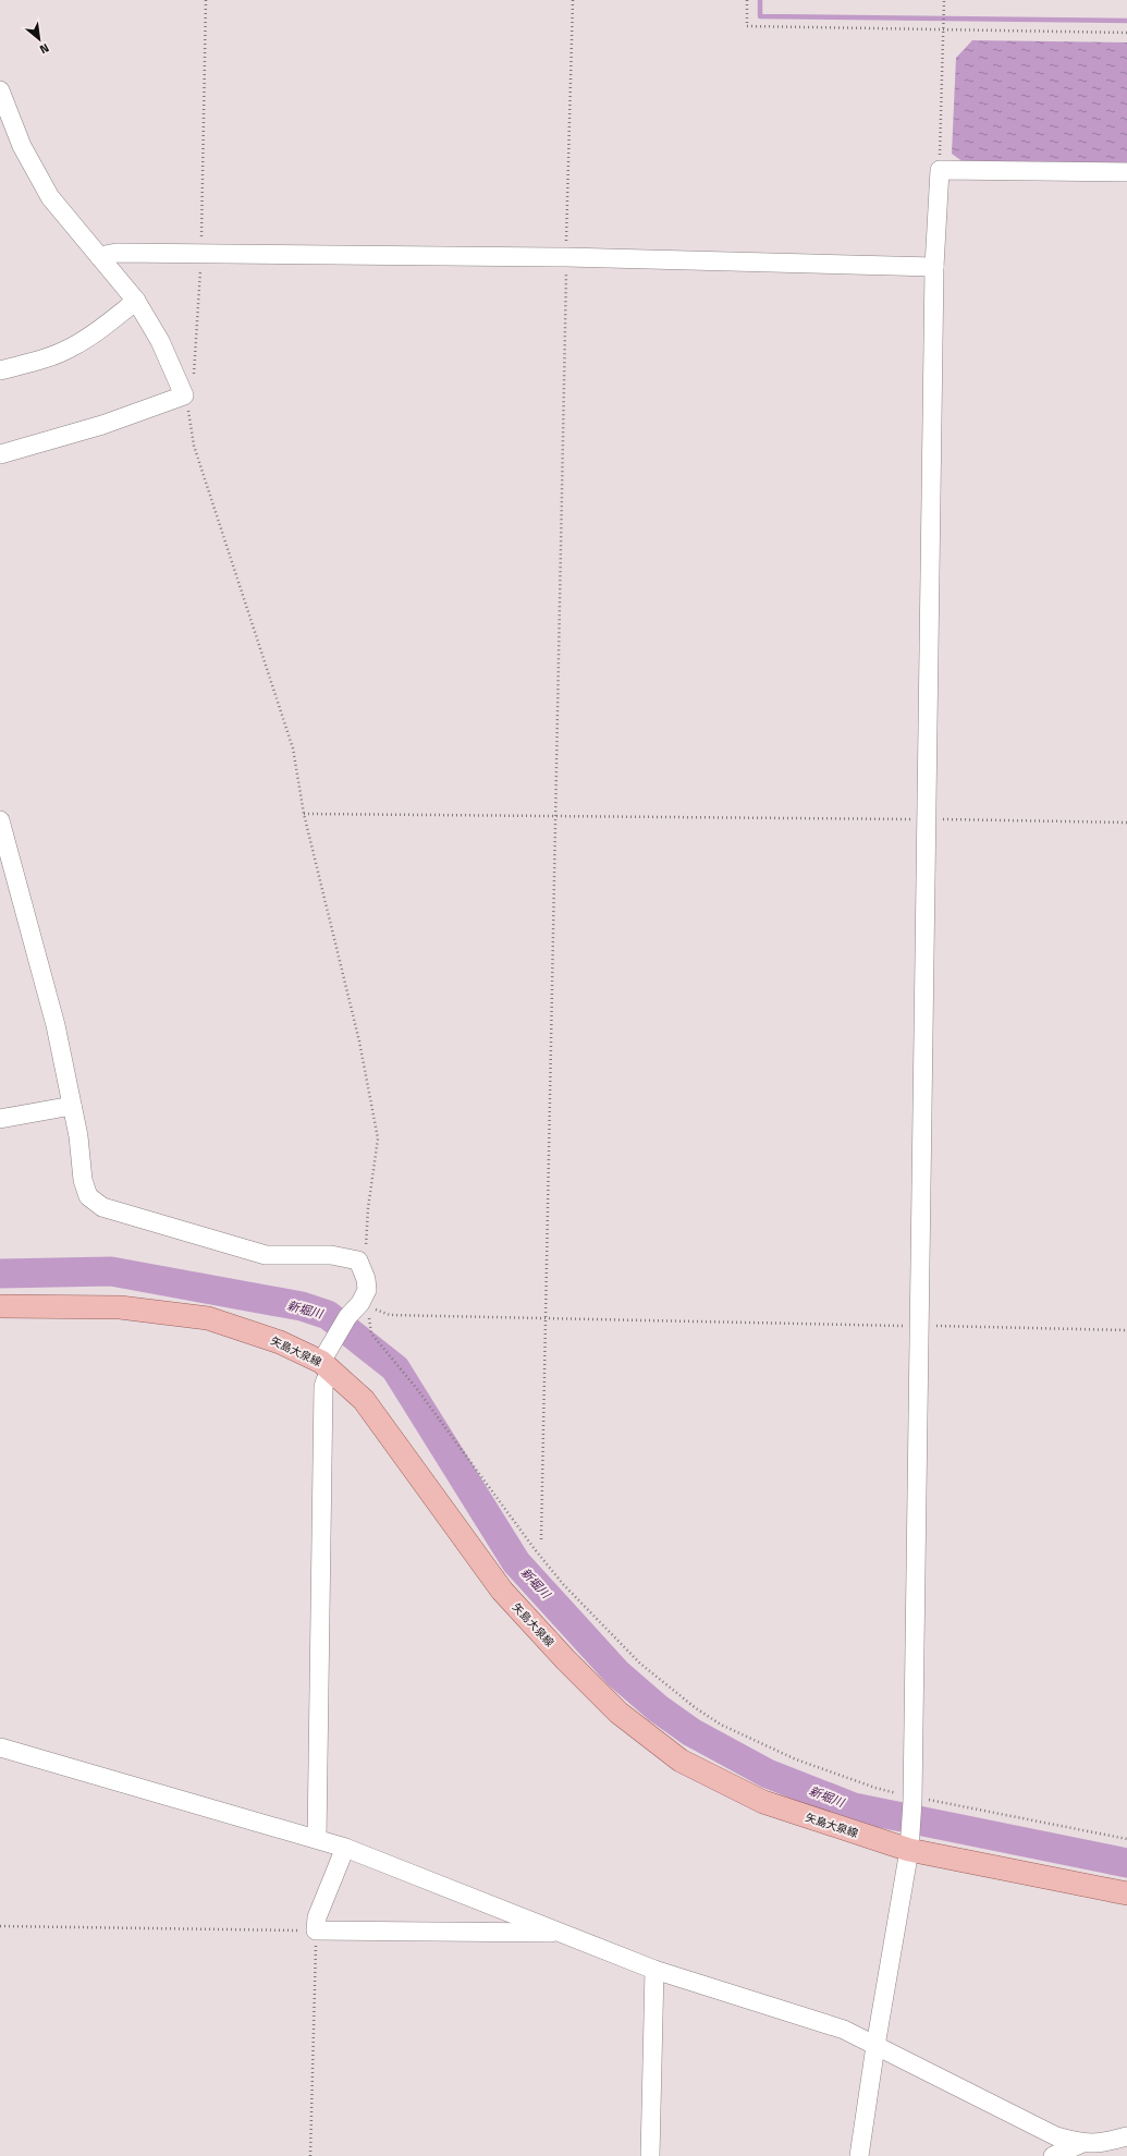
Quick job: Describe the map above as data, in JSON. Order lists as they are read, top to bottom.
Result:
{
  "streets": {
    "main road": ["矢島大泉線"]
  },
  "water": ["新堀川"],
  "north": "bottom right"
}
